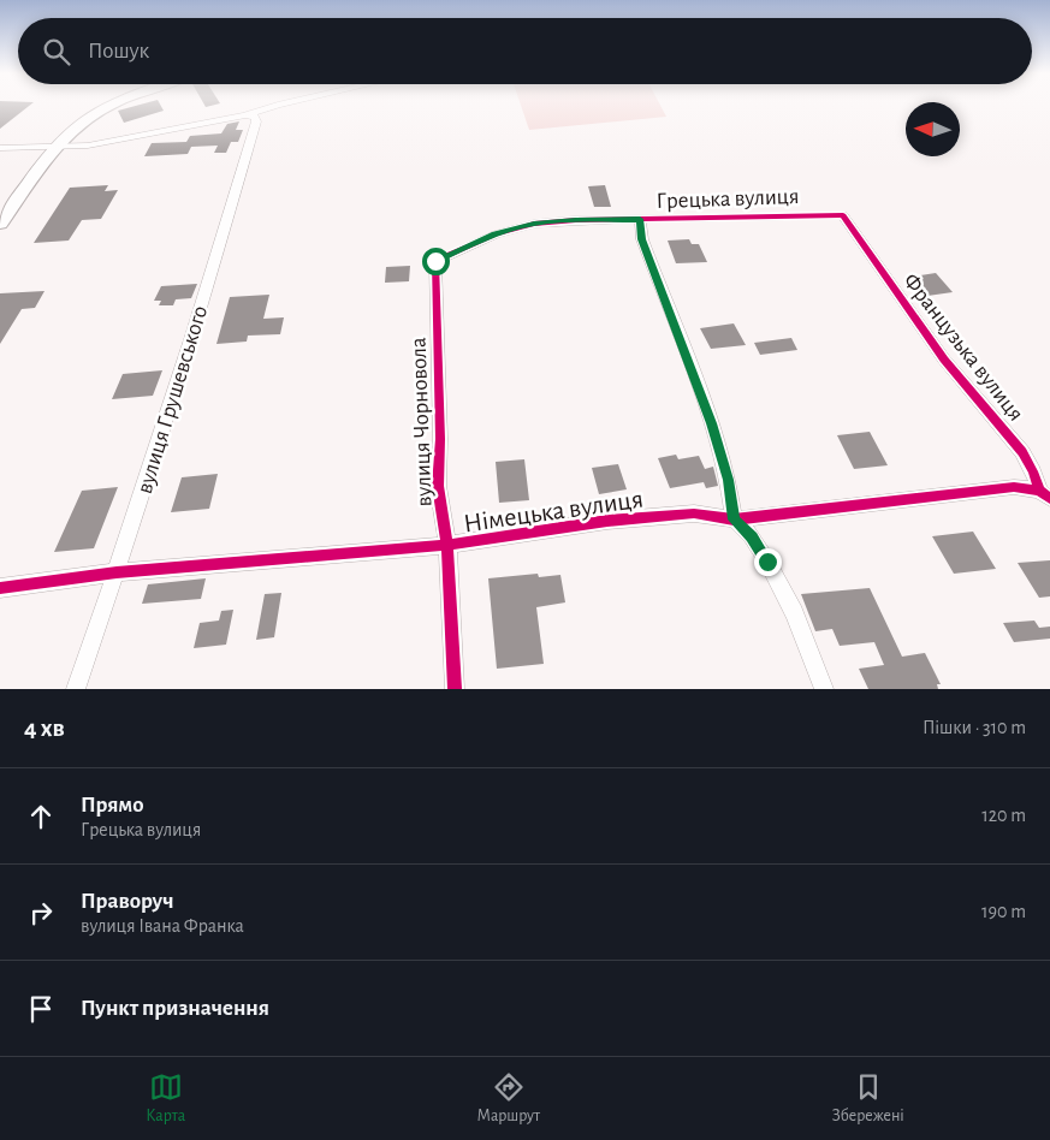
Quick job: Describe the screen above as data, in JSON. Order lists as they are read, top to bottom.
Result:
{
  "streets": {
    "street": [
      "Грецька вулиця",
      "Французька вулиця",
      "вулиця Грушевського",
      "вулиця Чорновола",
      "Німецька вулиця"
    ]
  },
  "crossings": [
    ["Грецька вулиця", "Французька вулиця"],
    ["Грецька вулиця", "вулиця Чорновола"],
    ["Французька вулиця", "Німецька вулиця"],
    ["вулиця Грушевського", "Німецька вулиця"],
    ["вулиця Чорновола", "Німецька вулиця"]
  ],
  "north": "left",
  "page": {
    "search": "Пошук",
    "heading": ["4 хв", "Пішки · 310 m"],
    "list": [
      ["Прямо", "Грецька вулиця", "120 m"],
      ["Праворуч", "вулиця Івана Франка", "190 m"],
      "Пункт призначення"
    ],
    "nav": ["Карта", "Маршрут", "Збережені"]
  }
}
